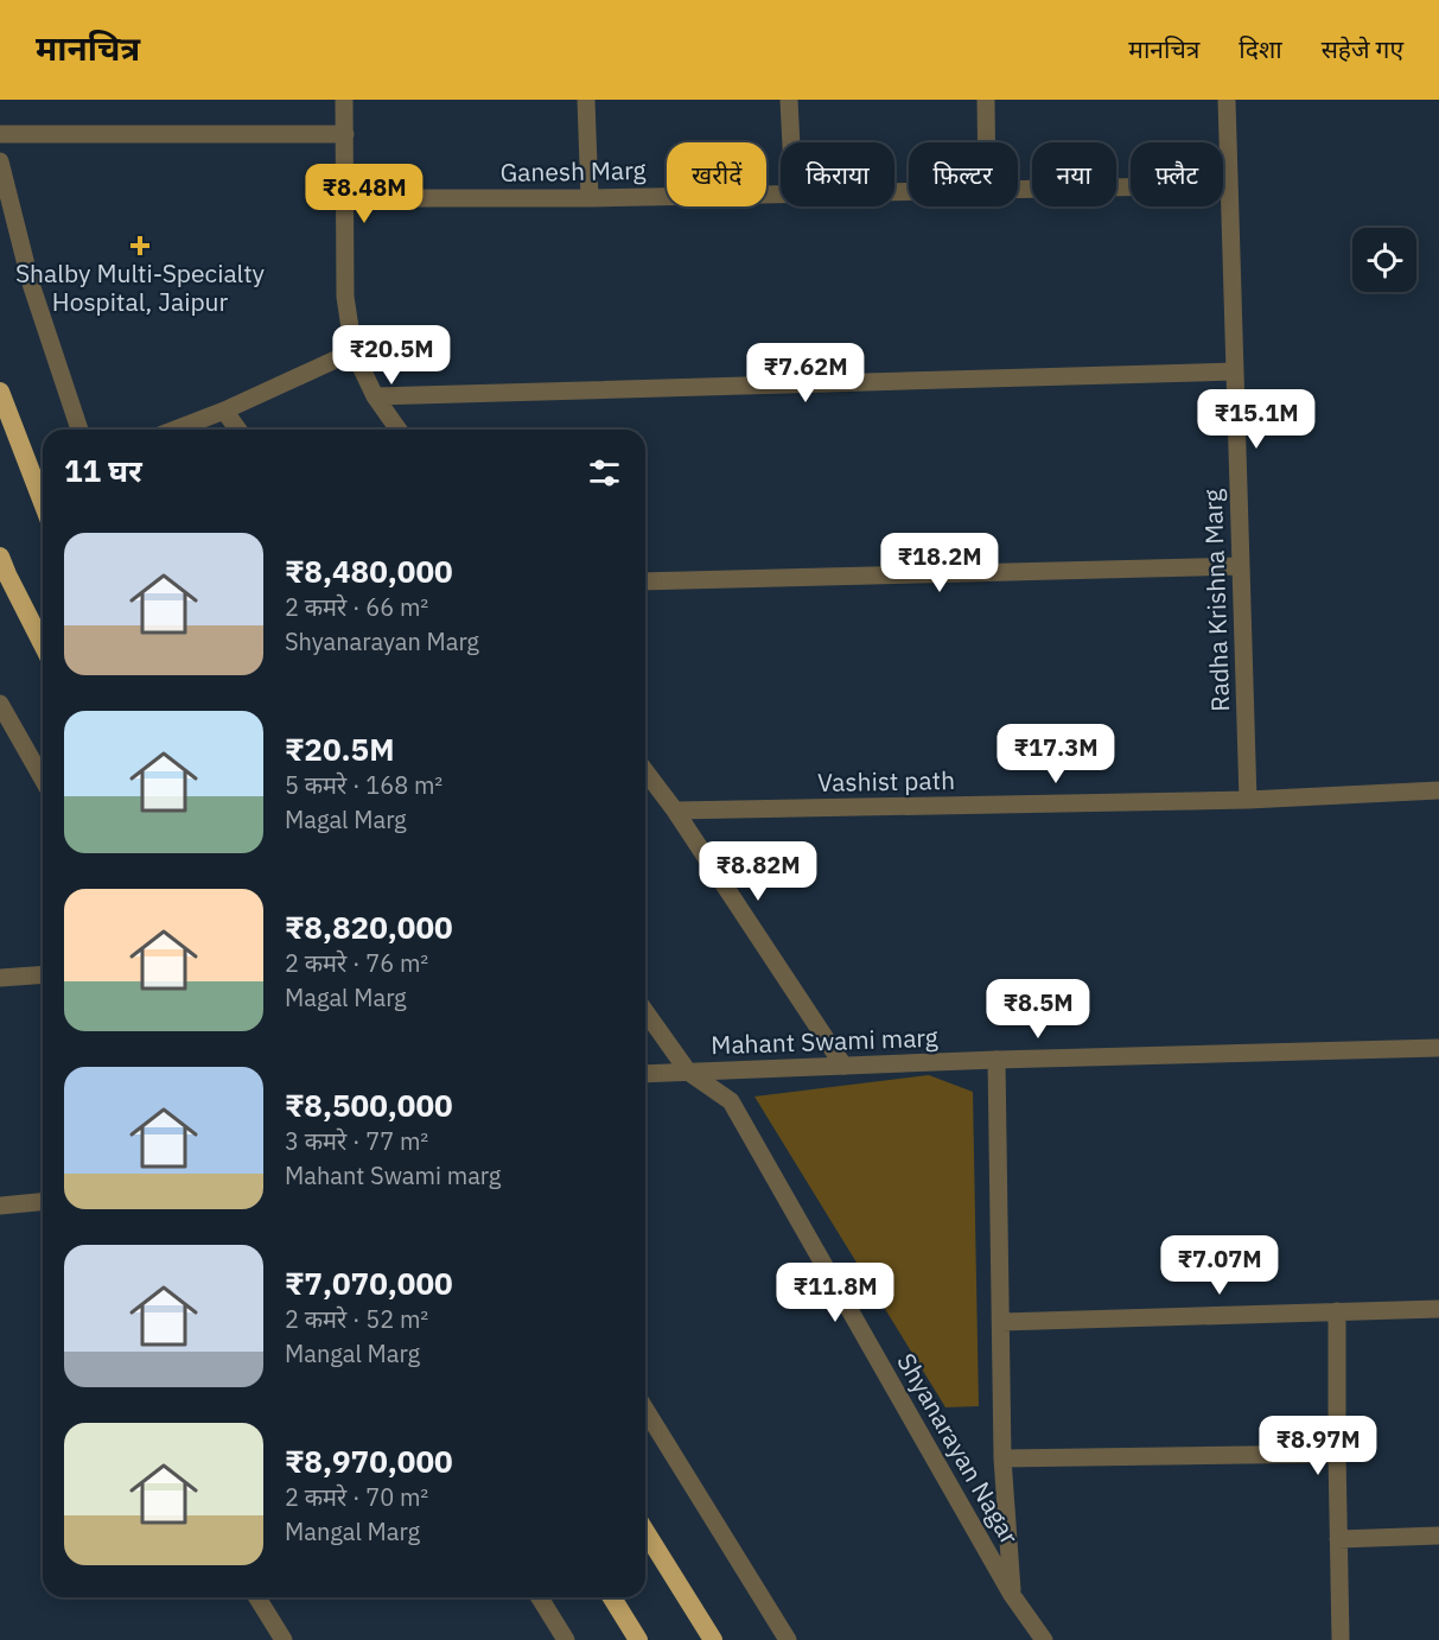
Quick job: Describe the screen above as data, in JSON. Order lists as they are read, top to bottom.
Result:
{
  "streets": {
    "street": [
      "Ganesh Marg",
      "Radha Krishna Marg",
      "Vashist path",
      "Mahant Swami marg",
      "Shyanarayan Nagar"
    ]
  },
  "crossings": [
    ["Ganesh Marg", "Radha Krishna Marg"],
    ["Radha Krishna Marg", "Vashist path"],
    ["Mahant Swami marg", "Shyanarayan Nagar"]
  ],
  "places": {
    "health": ["Shalby Multi-Specialty Hospital, Jaipur"]
  },
  "page": {
    "header": "मानचित्र",
    "nav": ["मानचित्र", "दिशा", "सहेजे गए"],
    "chip": [
      "खरीदें",
      "किराया",
      "फ़िल्टर",
      "नया",
      "फ़्लैट"
    ],
    "price": [
      "₹8.48M",
      "₹20.5M",
      "₹7.62M",
      "₹15.1M",
      "₹18.2M",
      "₹17.3M",
      "₹8.82M",
      "₹8.5M",
      "₹7.07M",
      "₹11.8M",
      "₹8.97M"
    ],
    "heading": "11 घर",
    "list": [
      {
        "name": "₹8,480,000",
        "note": "2 कमरे · 66 m² · Shyanarayan Marg"
      },
      {
        "name": "₹20.5M",
        "note": "5 कमरे · 168 m² · Magal Marg"
      },
      {
        "name": "₹8,820,000",
        "note": "2 कमरे · 76 m² · Magal Marg"
      },
      {
        "name": "₹8,500,000",
        "note": "3 कमरे · 77 m² · Mahant Swami marg"
      },
      {
        "name": "₹7,070,000",
        "note": "2 कमरे · 52 m² · Mangal Marg"
      },
      {
        "name": "₹8,970,000",
        "note": "2 कमरे · 70 m² · Mangal Marg"
      }
    ]
  }
}
